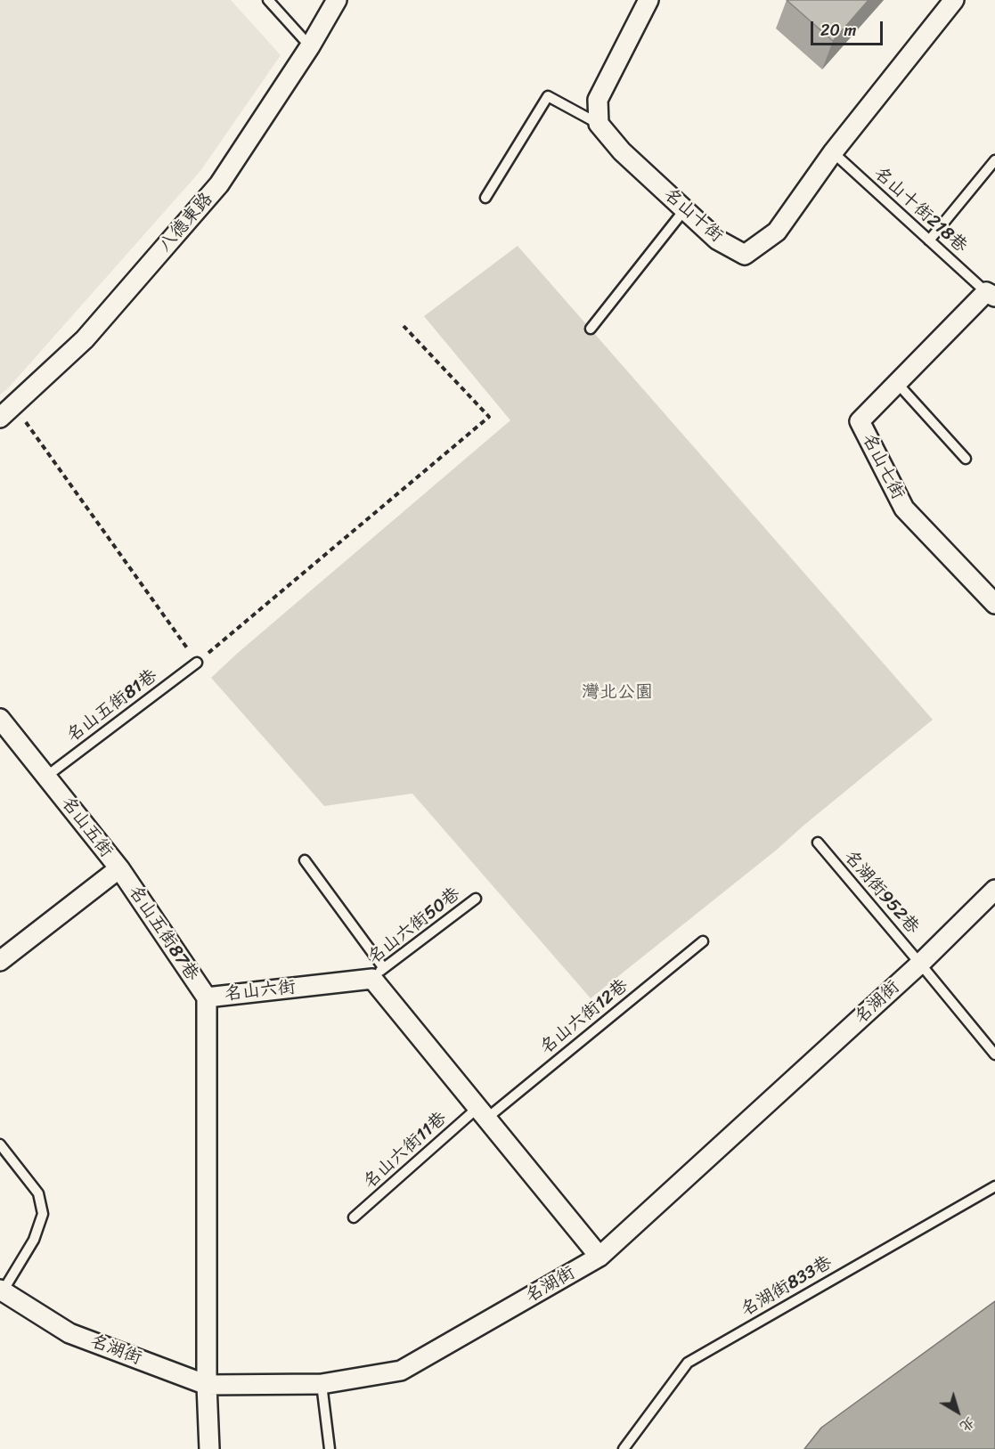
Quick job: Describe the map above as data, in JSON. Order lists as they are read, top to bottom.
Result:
{
  "streets": {
    "street": [
      "名山十街",
      "八德東路",
      "名山七街",
      "名山五街",
      "名山五街87巷",
      "名山六街",
      "名湖街"
    ],
    "lane": [
      "名山十街218巷",
      "名山五街81巷",
      "名湖街952巷",
      "名山六街50巷",
      "名山六街12巷",
      "名山六街11巷",
      "名湖街833巷"
    ]
  },
  "crossings": [
    ["名山十街218巷", "名山十街"],
    ["名山十街218巷", "名山七街"],
    ["名山五街81巷", "名山五街"],
    ["名山五街", "名山五街87巷"],
    ["名湖街952巷", "名湖街"],
    ["名山六街50巷", "名山六街"],
    ["名山五街87巷", "名山六街"],
    ["名山六街", "名湖街"],
    ["名山六街12巷", "名山六街11巷"]
  ],
  "parks": ["灣北公園"],
  "scale_bar": "20 m",
  "north": "bottom right"
}
